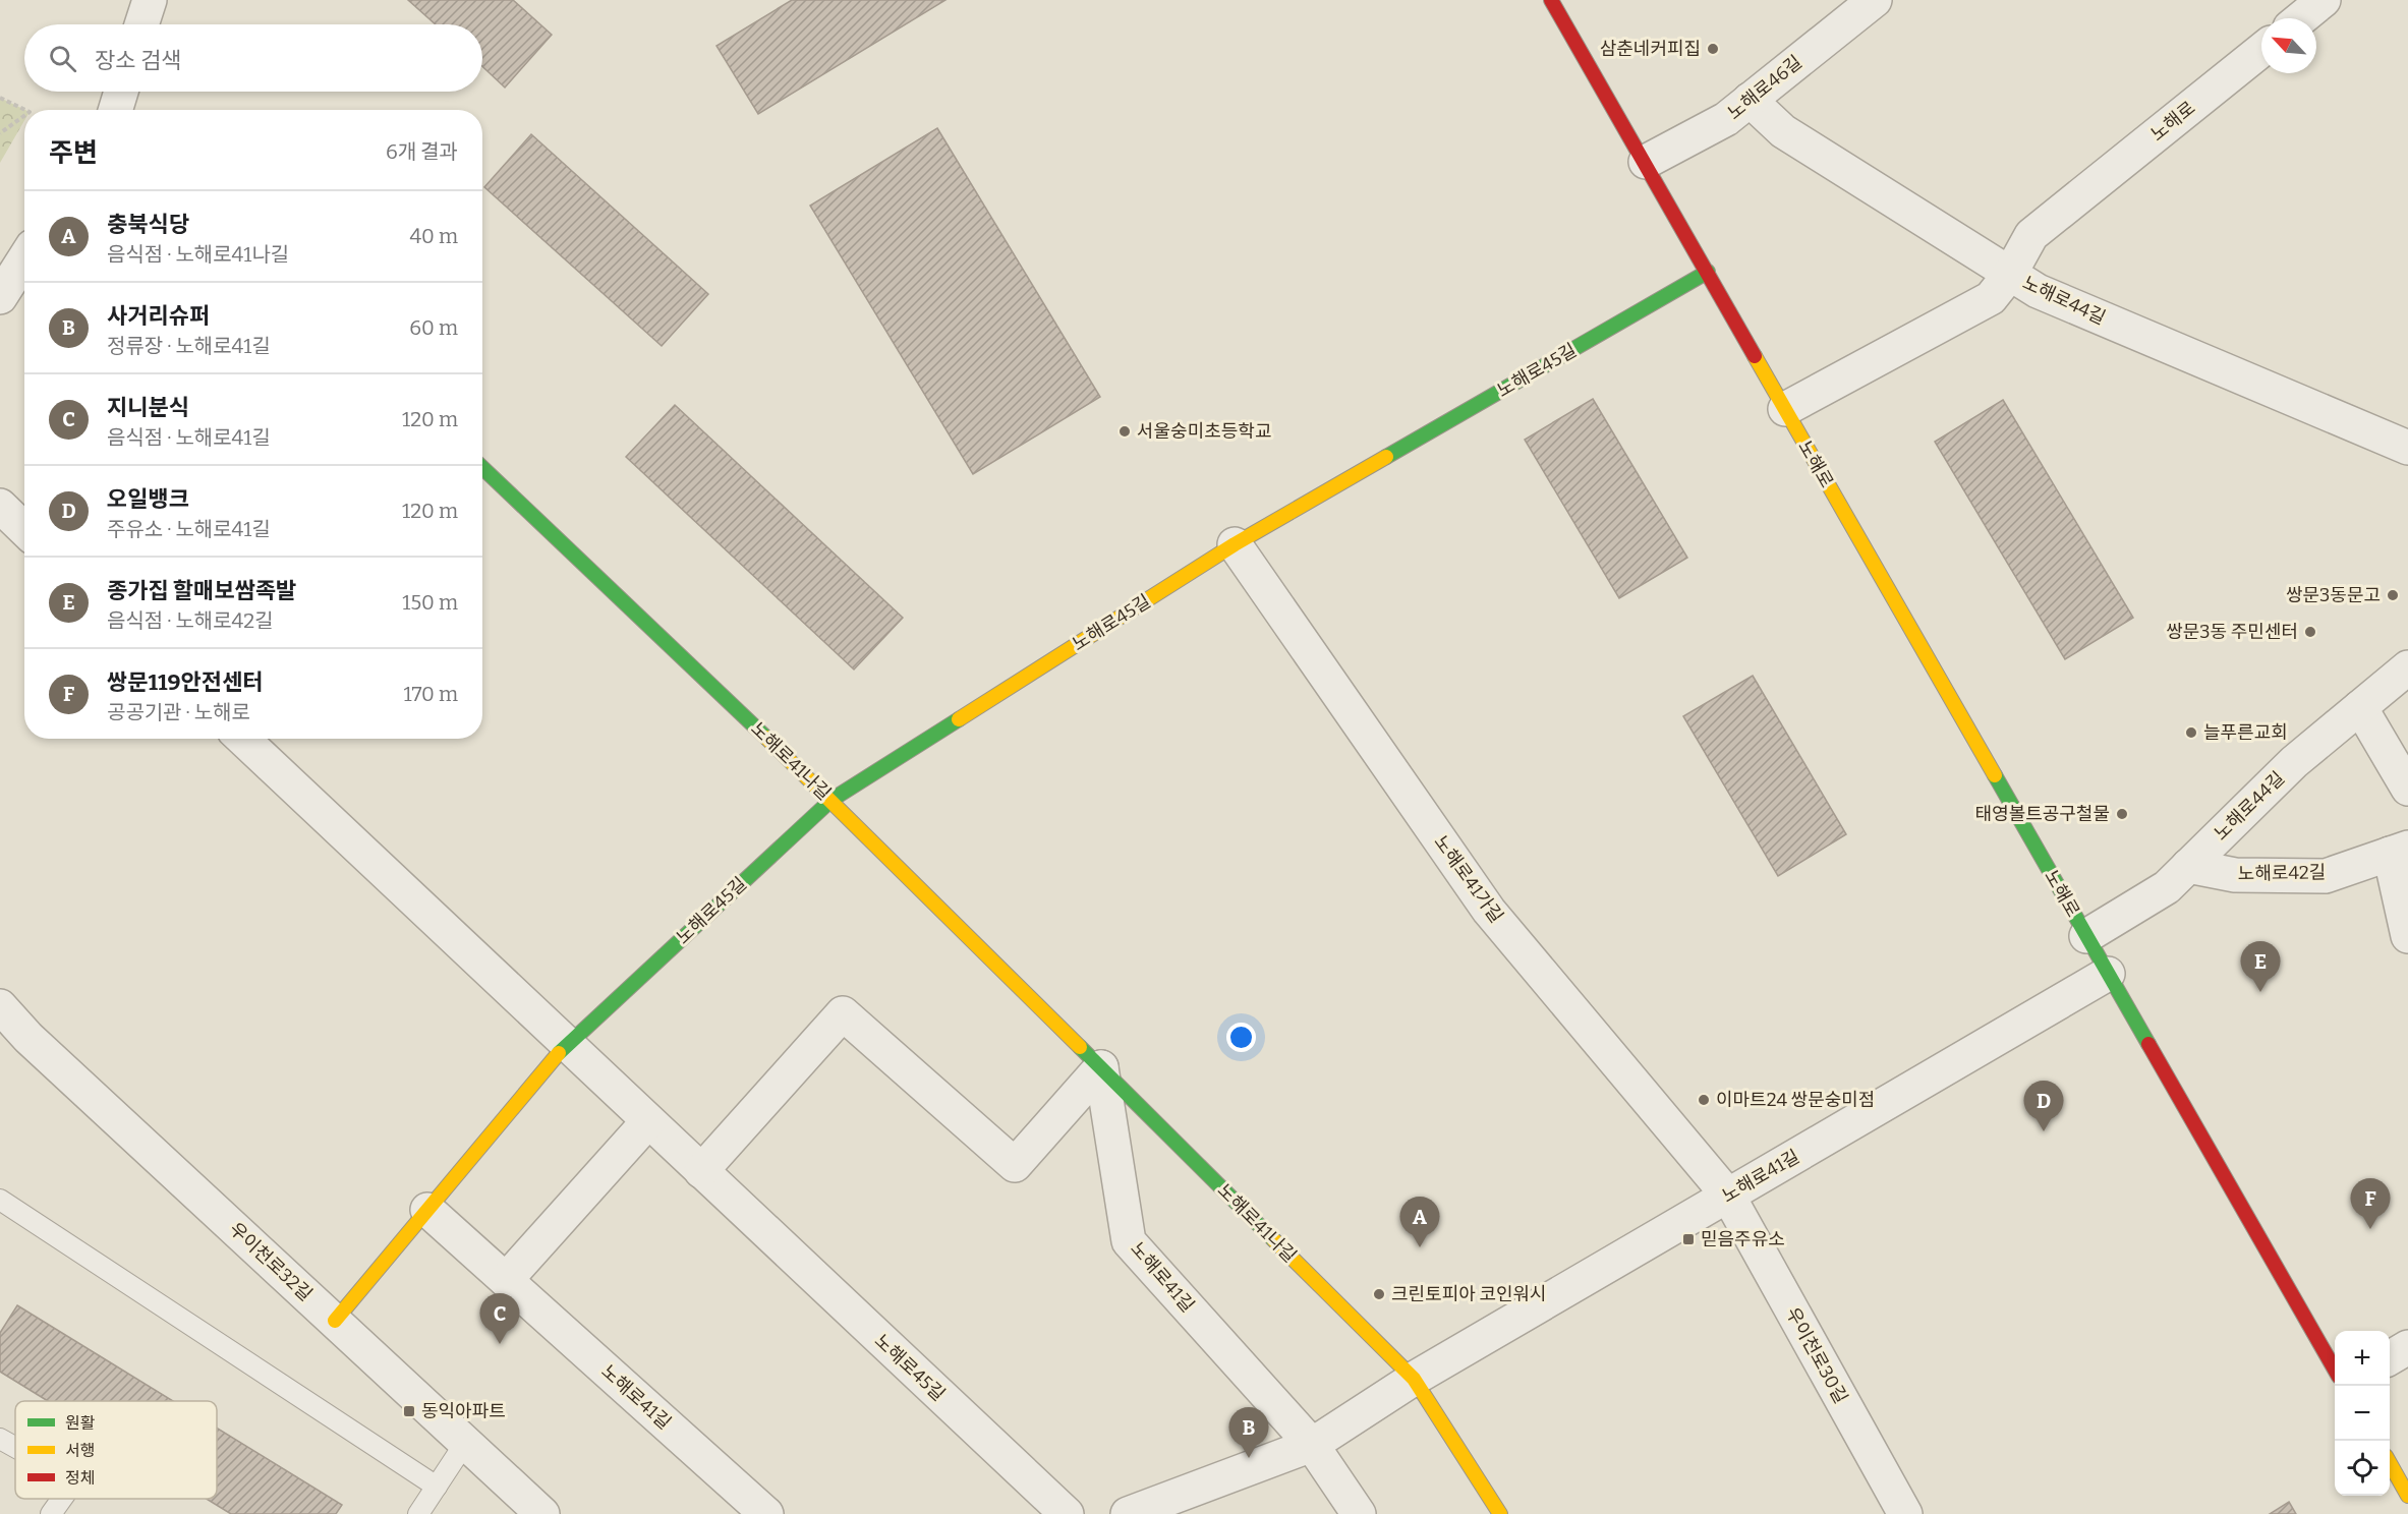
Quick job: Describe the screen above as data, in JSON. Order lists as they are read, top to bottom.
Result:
{
  "streets": {
    "street": [
      "노해로46길",
      "노해로",
      "노해로44길",
      "노해로45길",
      "노해로41나길",
      "노해로42길",
      "노해로41가길",
      "노해로41길",
      "우이천로32길",
      "우이천로30길"
    ]
  },
  "crossings": [
    ["노해로46길", "노해로"],
    ["노해로46길", "노해로44길"],
    ["노해로", "노해로44길"],
    ["노해로", "노해로45길"],
    ["노해로", "노해로41길"],
    ["노해로44길", "노해로42길"],
    ["노해로45길", "노해로41나길"],
    ["노해로45길", "노해로41가길"],
    ["노해로45길", "노해로41길"],
    ["노해로45길", "우이천로32길"],
    ["노해로41나길", "노해로41길"],
    ["노해로41가길", "노해로41길"],
    ["노해로41가길", "우이천로30길"],
    ["노해로41길", "우이천로30길"]
  ],
  "places": {
    "other": [
      "삼춘네커피집",
      "서울숭미초등학교",
      "쌍문3동문고",
      "쌍문3동 주민센터",
      "늘푸른교회",
      "태영볼트공구철물",
      "이마트24 쌍문숭미점",
      "크린토피아 코인워시"
    ],
    "transit": ["믿음주유소", "동익아파트"]
  },
  "legend": ["원활", "서행", "정체"],
  "north": "top left",
  "page": {
    "search": "장소 검색",
    "heading": ["주변", "6개 결과"],
    "list": [
      {
        "mark": "A",
        "name": "충북식당",
        "note": "음식점 · 노해로41나길",
        "value": "40 m"
      },
      {
        "mark": "B",
        "name": "사거리슈퍼",
        "note": "정류장 · 노해로41길",
        "value": "60 m"
      },
      {
        "mark": "C",
        "name": "지니분식",
        "note": "음식점 · 노해로41길",
        "value": "120 m"
      },
      {
        "mark": "D",
        "name": "오일뱅크",
        "note": "주유소 · 노해로41길",
        "value": "120 m"
      },
      {
        "mark": "E",
        "name": "종가집 할매보쌈족발",
        "note": "음식점 · 노해로42길",
        "value": "150 m"
      },
      {
        "mark": "F",
        "name": "쌍문119안전센터",
        "note": "공공기관 · 노해로",
        "value": "170 m"
      }
    ],
    "pins": [
      "E",
      "D",
      "F",
      "A",
      "C",
      "B"
    ],
    "map_buttons": ["+", "−"]
  }
}
